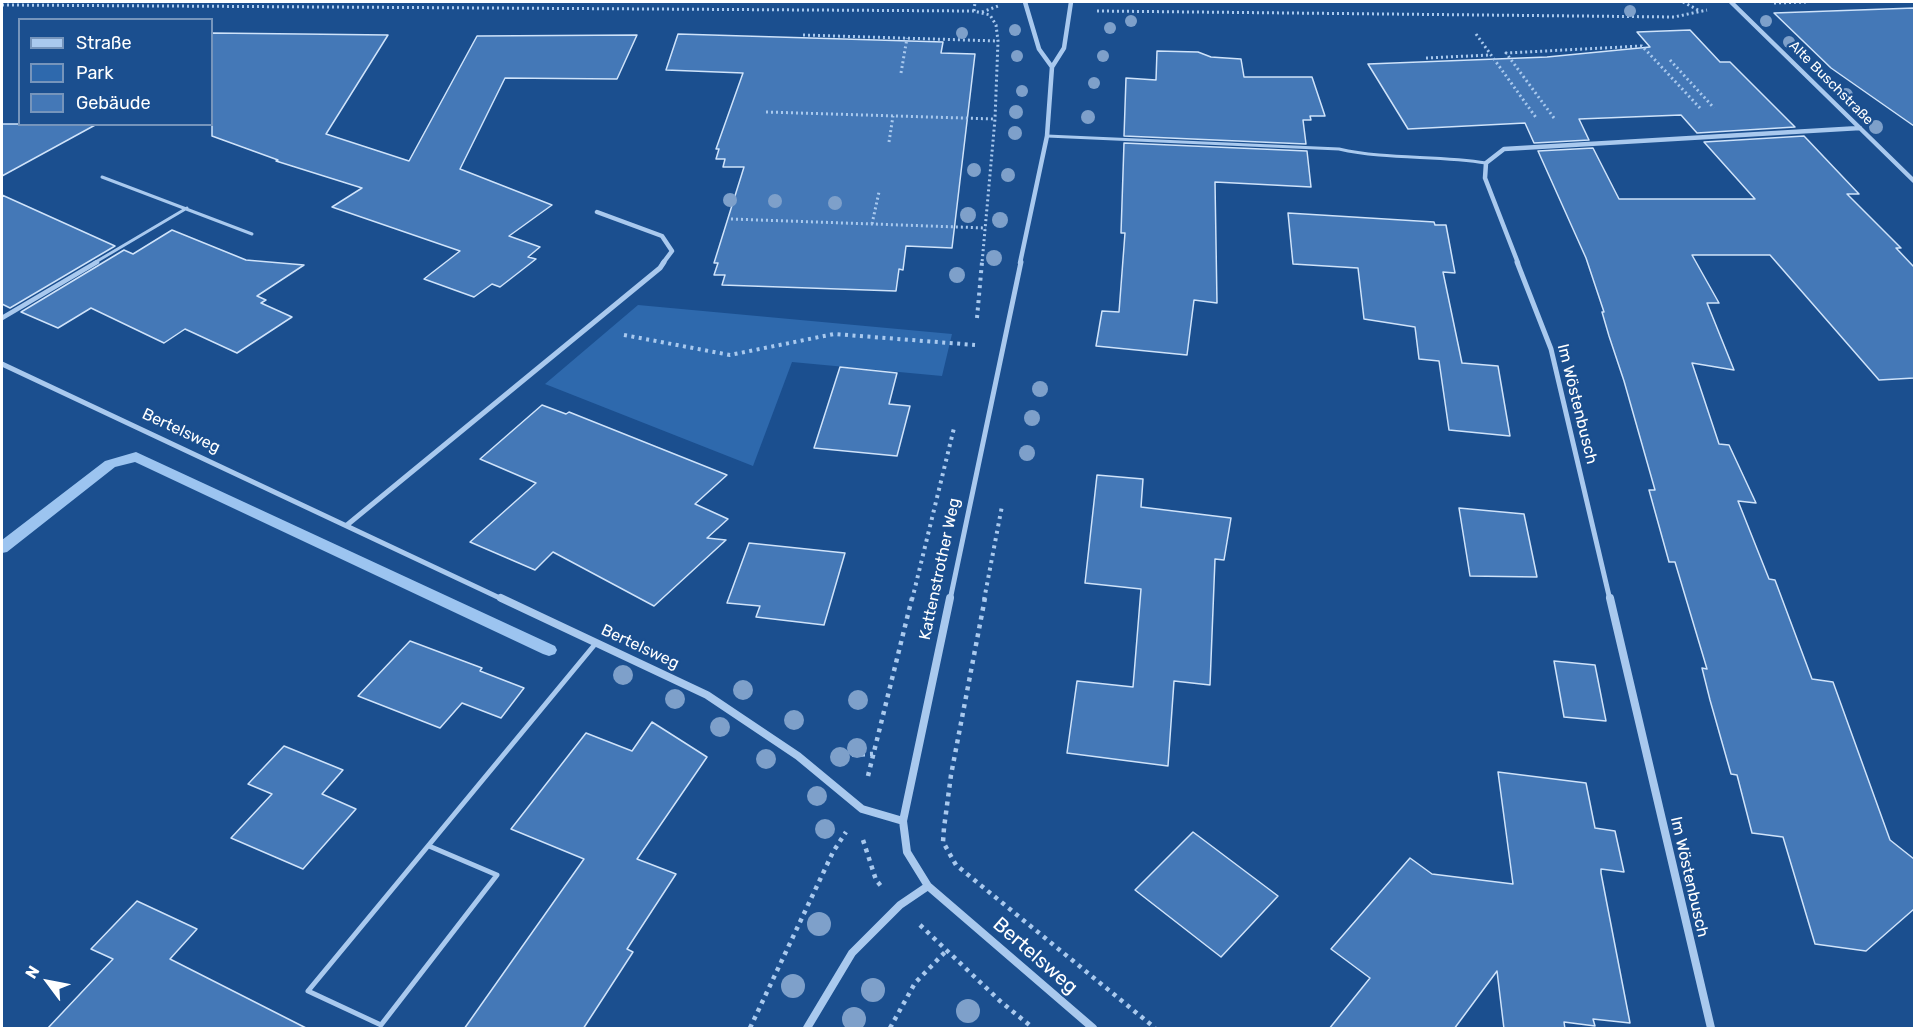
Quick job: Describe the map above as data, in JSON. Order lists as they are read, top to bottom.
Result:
{
  "streets": {
    "street": [
      "Alte Buschstraße",
      "Im Wöstenbusch",
      "Bertelsweg",
      "Kattenstrother Weg"
    ]
  },
  "crossings": [
    ["Bertelsweg", "Kattenstrother Weg"]
  ],
  "legend": ["Straße", "Park", "Gebäude"],
  "north": "top left"
}
